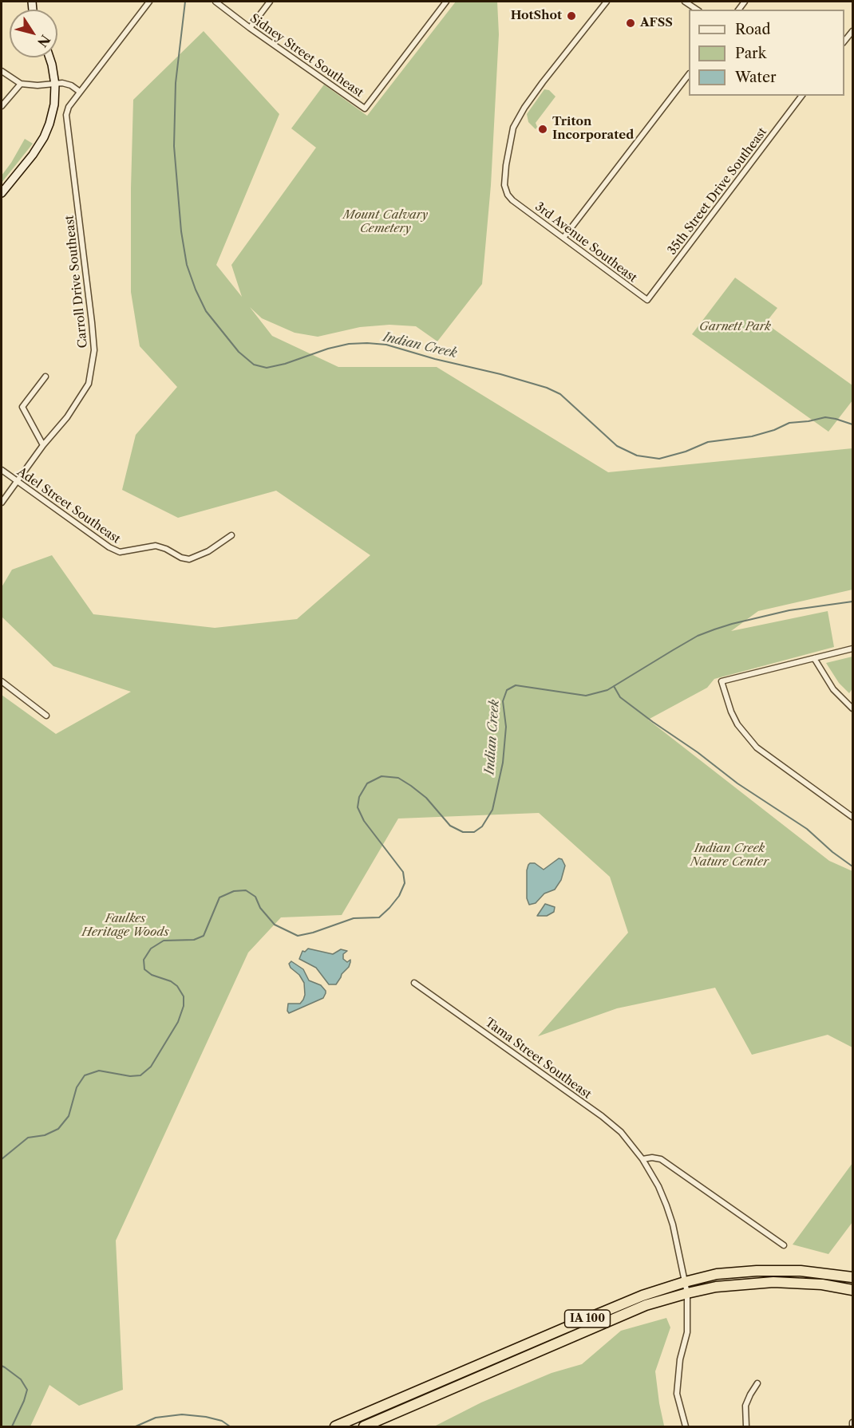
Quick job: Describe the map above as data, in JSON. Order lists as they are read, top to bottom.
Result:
{
  "streets": {
    "highway": ["IA 100"],
    "street": [
      "Sidney Street Southeast",
      "35th Street Drive Southeast",
      "3rd Avenue Southeast",
      "Carroll Drive Southeast",
      "Adel Street Southeast",
      "Tama Street Southeast"
    ]
  },
  "crossings": [
    ["35th Street Drive Southeast", "3rd Avenue Southeast"],
    ["Carroll Drive Southeast", "Adel Street Southeast"],
    ["Tama Street Southeast", "IA 100"]
  ],
  "water": ["Indian Creek"],
  "parks": [
    "Mount Calvary Cemetery",
    "Garnett Park",
    "Indian Creek Nature Center",
    "Faulkes Heritage Woods"
  ],
  "places": ["HotShot", "AFSS", "Triton Incorporated"],
  "legend": ["Road", "Park", "Water"],
  "north": "bottom right"
}
